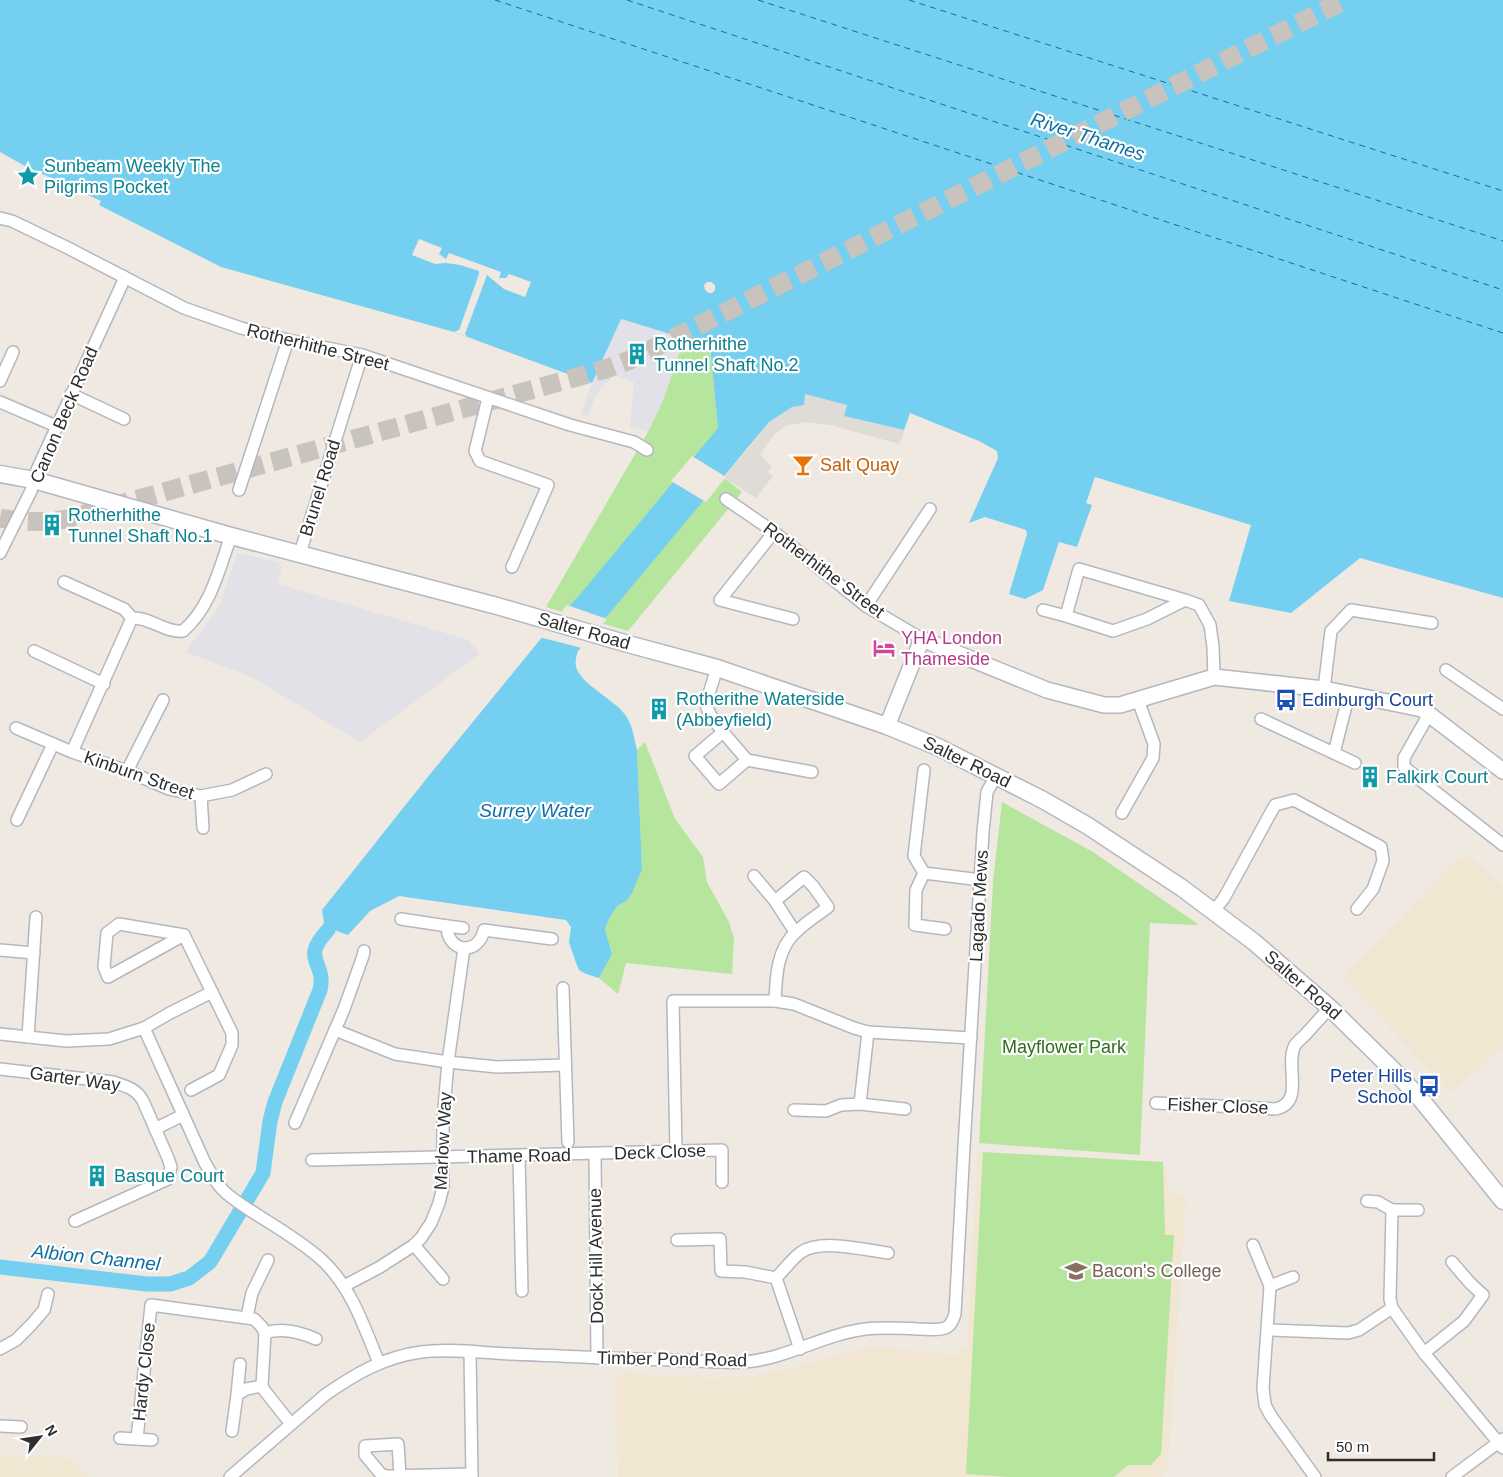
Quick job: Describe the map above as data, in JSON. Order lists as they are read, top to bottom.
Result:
{
  "streets": {
    "main road": ["Brunel Road", "Salter Road"],
    "street": [
      "Rotherhithe Street",
      "Canon Beck Road",
      "Kinburn Street",
      "Lagado Mews",
      "Garter Way",
      "Fisher Close",
      "Marlow Way",
      "Deck Close",
      "Thame Road",
      "Dock Hill Avenue",
      "Timber Pond Road",
      "Hardy Close"
    ]
  },
  "crossings": [
    ["Rotherhithe Street", "Canon Beck Road"],
    ["Rotherhithe Street", "Brunel Road"],
    ["Canon Beck Road", "Brunel Road"],
    ["Brunel Road", "Salter Road"],
    ["Salter Road", "Lagado Mews"],
    ["Salter Road", "Fisher Close"],
    ["Lagado Mews", "Timber Pond Road"],
    ["Marlow Way", "Thame Road"],
    ["Deck Close", "Thame Road"],
    ["Deck Close", "Dock Hill Avenue"],
    ["Thame Road", "Dock Hill Avenue"],
    ["Dock Hill Avenue", "Timber Pond Road"]
  ],
  "water": ["River Thames", "Surrey Water", "Albion Channel"],
  "parks": ["Mayflower Park"],
  "places": {
    "place": ["Sunbeam Weekly The Pilgrims Pocket"],
    "building": [
      "Rotherhithe Tunnel Shaft No.2",
      "Rotherhithe Tunnel Shaft No.1",
      "Rotherithe Waterside (Abbeyfield)",
      "Falkirk Court",
      "Basque Court"
    ],
    "bar": ["Salt Quay"],
    "hotel": ["YHA London Thameside"],
    "bus stop": ["Edinburgh Court", "Peter Hills School"],
    "school or university": ["Bacon's College"]
  },
  "scale_bar": "50 m",
  "north": "top right"
}
